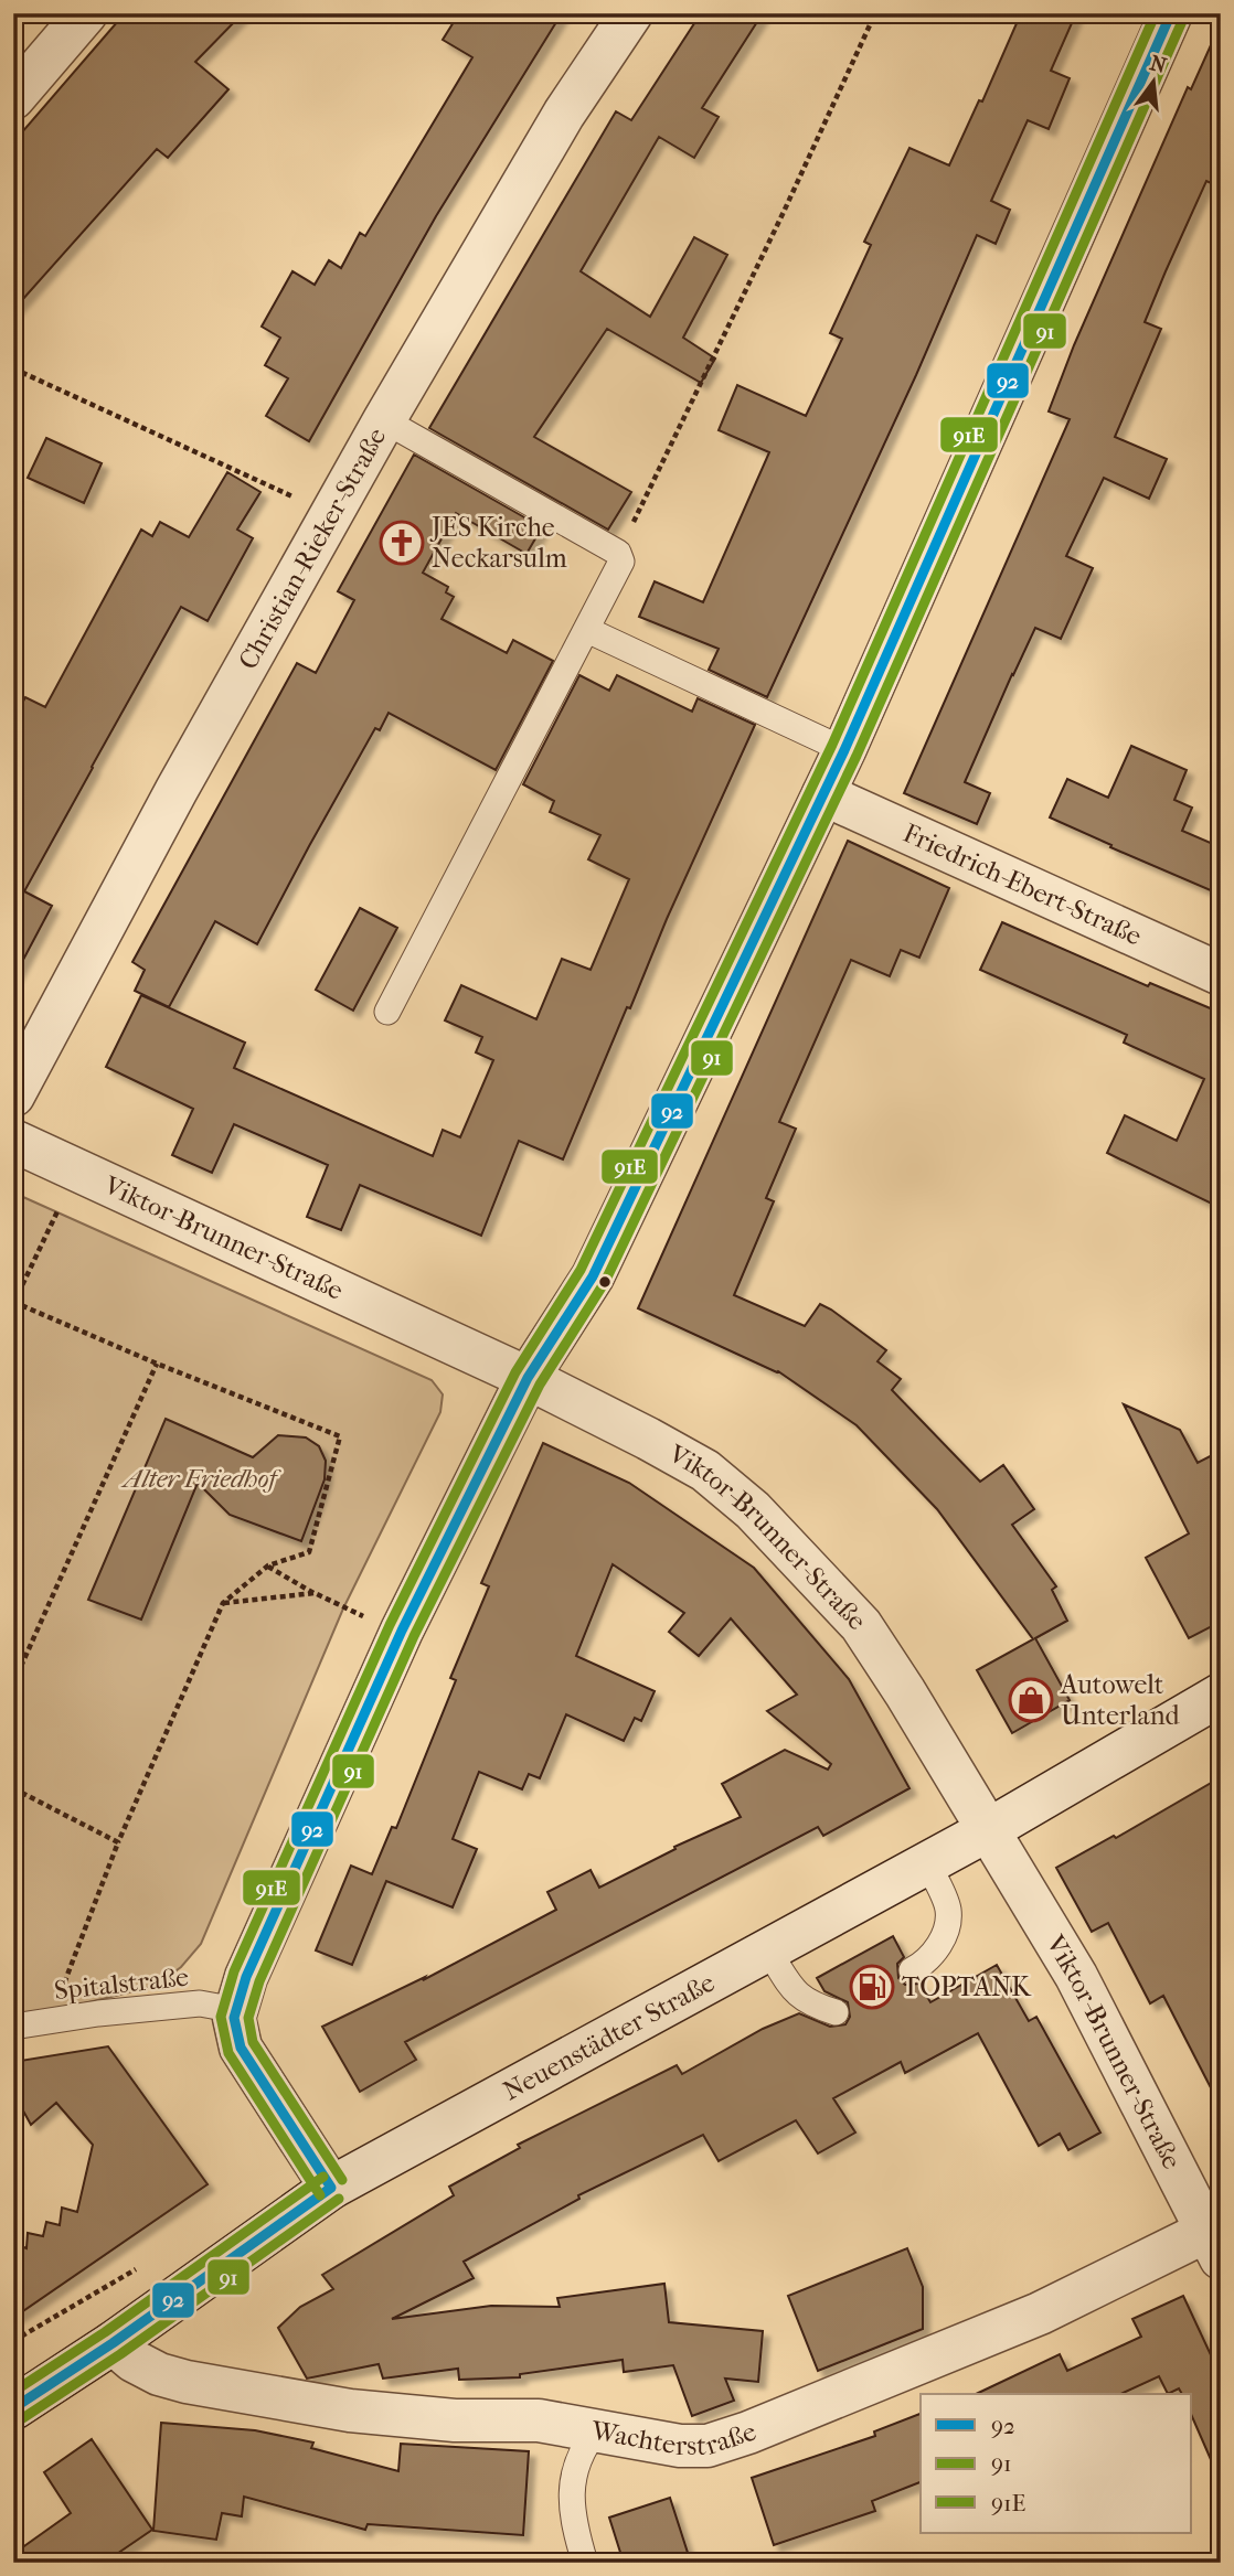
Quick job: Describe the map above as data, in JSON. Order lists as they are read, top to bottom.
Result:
{
  "streets": {
    "street": [
      "Christian-Rieker-Straße",
      "Friedrich-Ebert-Straße",
      "Viktor-Brunner-Straße",
      "Neuenstädter Straße",
      "Wachterstraße"
    ],
    "lane": ["Spitalstraße"]
  },
  "crossings": [
    ["Viktor-Brunner-Straße", "Neuenstädter Straße"],
    ["Viktor-Brunner-Straße", "Wachterstraße"],
    ["Neuenstädter Straße", "Wachterstraße"]
  ],
  "parks": ["Alter Friedhof"],
  "places": {
    "church": ["JES Kirche Neckarsulm"],
    "shop": ["Autowelt Unterland"],
    "fuel station": ["TOPTANK"]
  },
  "lines": ["transit line 92", "transit line 91E", "transit line 91"],
  "legend": ["92", "91", "91E"],
  "north": "top"
}
